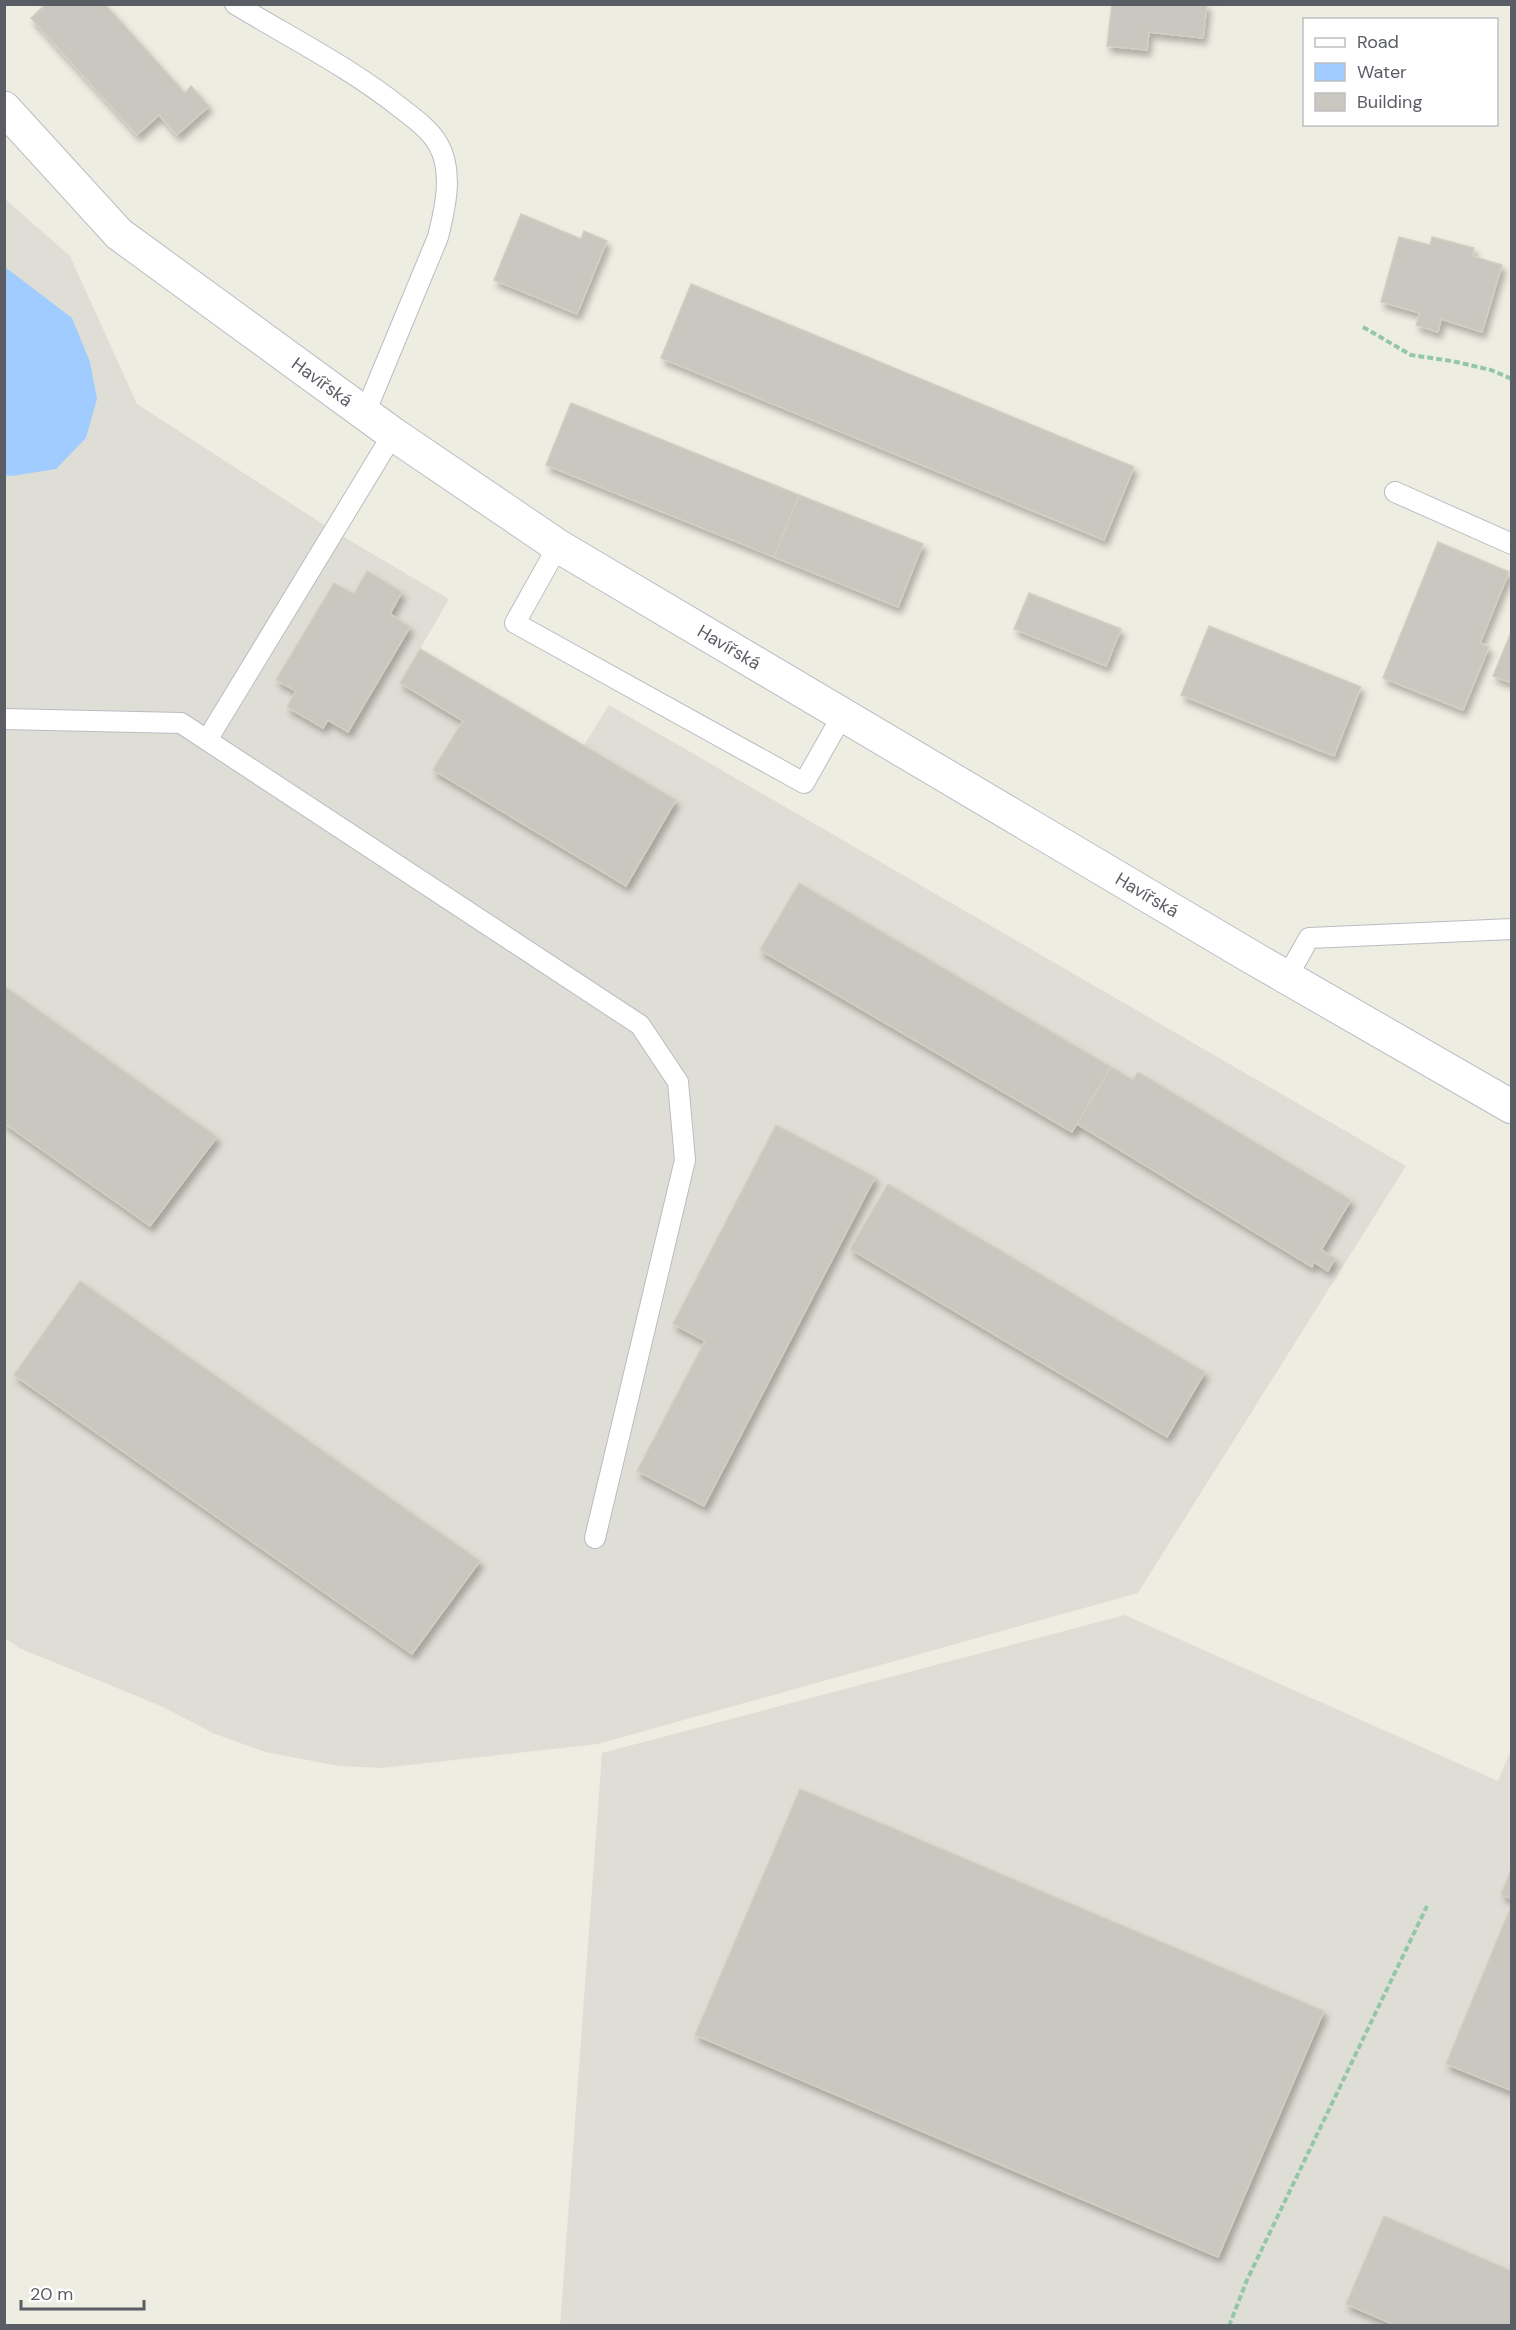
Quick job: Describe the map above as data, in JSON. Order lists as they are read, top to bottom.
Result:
{
  "streets": {
    "street": ["Havířská"]
  },
  "legend": ["Road", "Water", "Building"],
  "scale_bar": "20 m"
}
